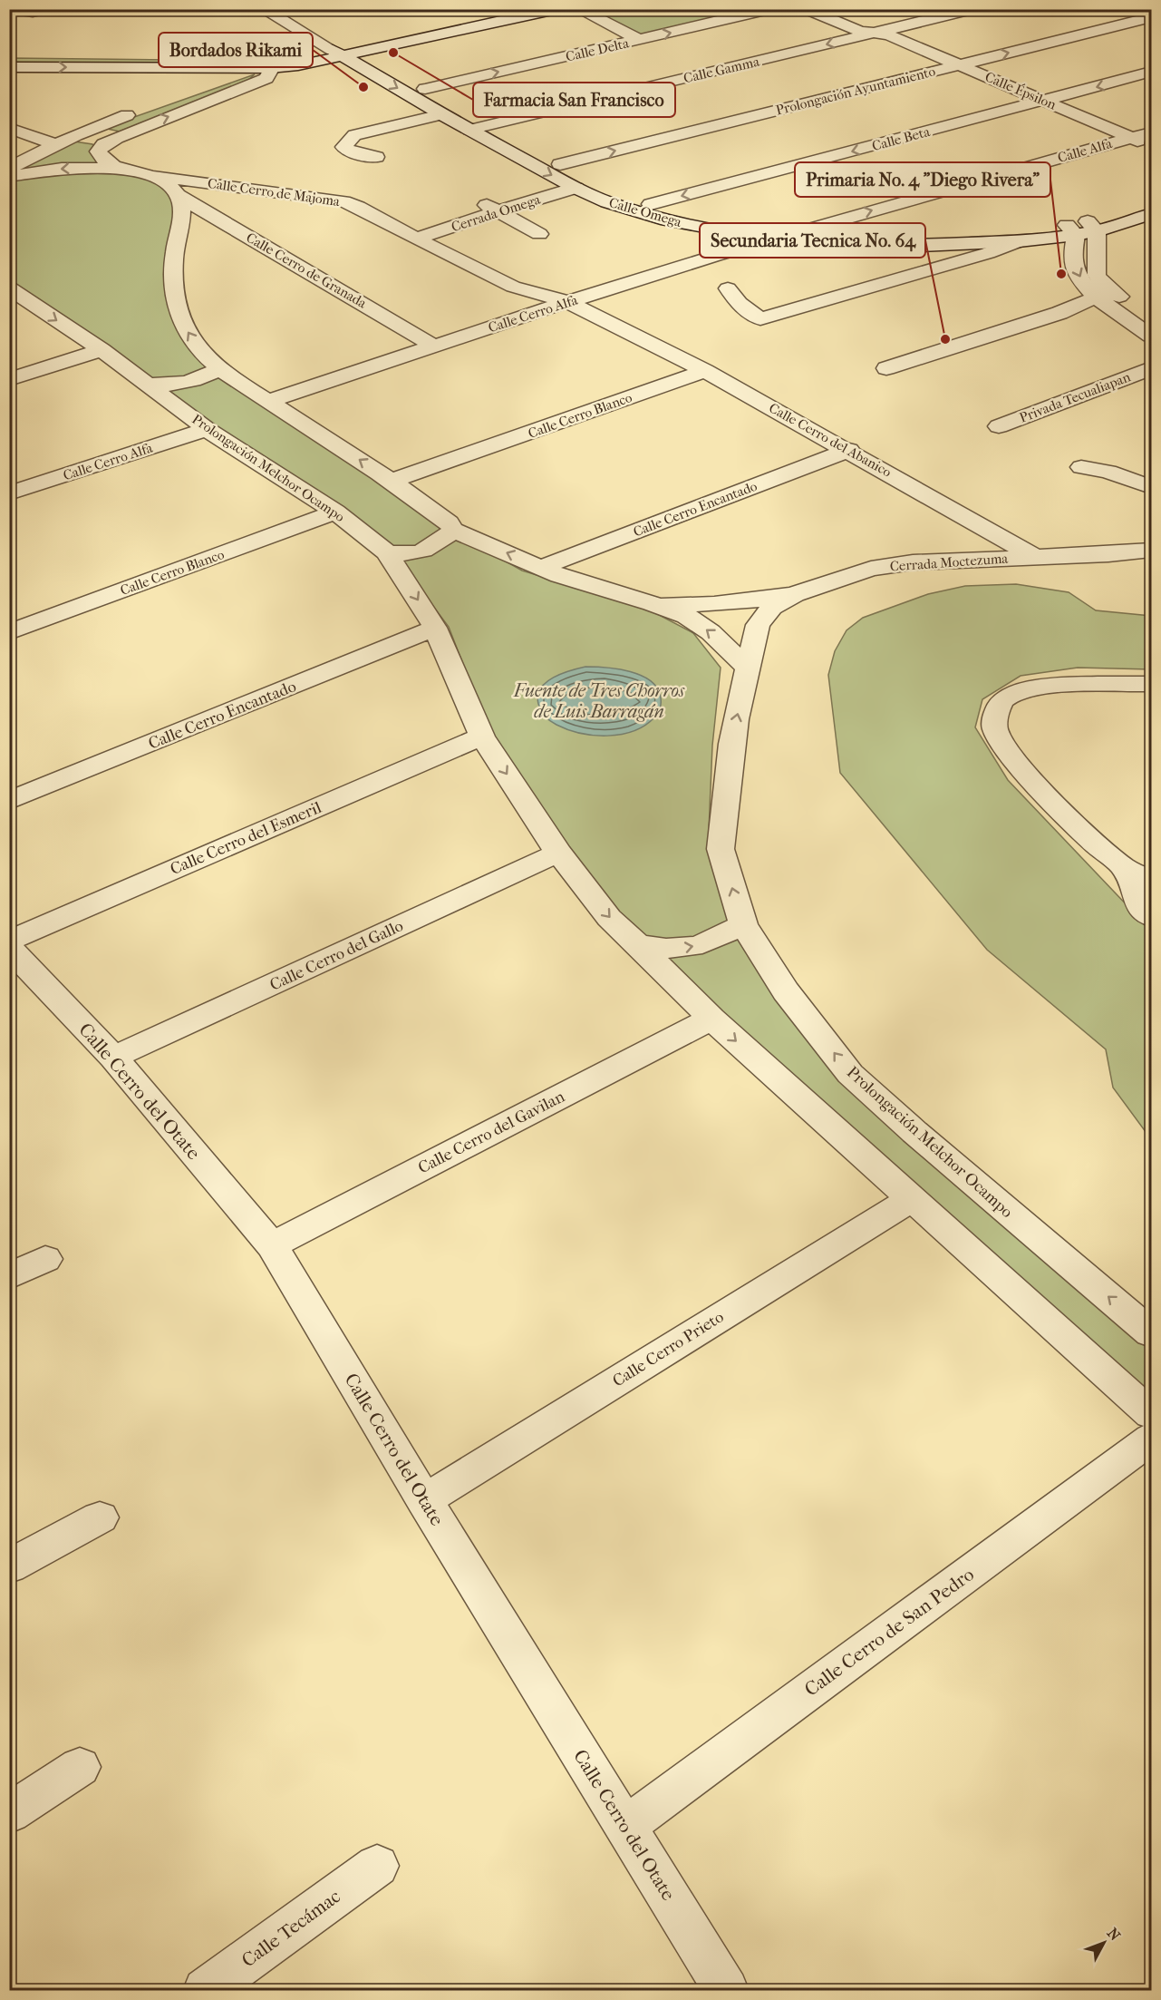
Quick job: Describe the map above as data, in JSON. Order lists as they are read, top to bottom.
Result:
{
  "streets": {
    "street": [
      "Calle Delta",
      "Calle Gamma",
      "Prolongación Ayuntamiento",
      "Calle Épsilon",
      "Calle Beta",
      "Calle Alfa",
      "Calle Cerro de Majoma",
      "Calle Omega",
      "Cerrada Omega",
      "Calle Cerro de Granada",
      "Calle Cerro Alfa",
      "Privada Tecualiapan",
      "Calle Cerro Blanco",
      "Calle Cerro del Abanico",
      "Prolongación Melchor Ocampo",
      "Calle Cerro Encantado",
      "Cerrada Moctezuma",
      "Calle Cerro del Esmeril",
      "Calle Cerro del Gallo",
      "Calle Cerro del Otate",
      "Calle Cerro del Gavilan",
      "Calle Cerro Prieto",
      "Calle Cerro de San Pedro",
      "Calle Tecámac"
    ]
  },
  "crossings": [
    ["Calle Delta", "Calle Omega"],
    ["Calle Gamma", "Calle Épsilon"],
    ["Calle Gamma", "Calle Omega"],
    ["Prolongación Ayuntamiento", "Calle Épsilon"],
    ["Prolongación Ayuntamiento", "Calle Omega"],
    ["Calle Épsilon", "Calle Beta"],
    ["Calle Épsilon", "Calle Alfa"],
    ["Calle Beta", "Calle Omega"],
    ["Calle Alfa", "Calle Omega"],
    ["Calle Alfa", "Calle Cerro Alfa"],
    ["Calle Cerro de Majoma", "Cerrada Omega"],
    ["Calle Cerro de Majoma", "Calle Cerro del Abanico"],
    ["Calle Omega", "Cerrada Omega"],
    ["Calle Omega", "Calle Cerro Alfa"],
    ["Calle Cerro de Granada", "Calle Cerro Alfa"],
    ["Calle Cerro Alfa", "Calle Cerro del Abanico"],
    ["Calle Cerro Alfa", "Prolongación Melchor Ocampo"],
    ["Calle Cerro Blanco", "Calle Cerro del Abanico"],
    ["Calle Cerro Blanco", "Prolongación Melchor Ocampo"],
    ["Calle Cerro del Abanico", "Calle Cerro Encantado"],
    ["Calle Cerro del Abanico", "Cerrada Moctezuma"],
    ["Prolongación Melchor Ocampo", "Calle Cerro Encantado"],
    ["Prolongación Melchor Ocampo", "Cerrada Moctezuma"],
    ["Prolongación Melchor Ocampo", "Calle Cerro del Esmeril"],
    ["Prolongación Melchor Ocampo", "Calle Cerro del Gallo"],
    ["Prolongación Melchor Ocampo", "Calle Cerro del Gavilan"],
    ["Prolongación Melchor Ocampo", "Calle Cerro Prieto"],
    ["Calle Cerro del Gallo", "Calle Cerro del Otate"],
    ["Calle Cerro del Otate", "Calle Cerro del Gavilan"],
    ["Calle Cerro del Otate", "Calle Cerro Prieto"],
    ["Calle Cerro del Otate", "Calle Cerro de San Pedro"]
  ],
  "water": ["Fuente de Tres Chorros de Luis Barragán"],
  "places": [
    "Farmacia San Francisco",
    "Bordados Rikami",
    "Primaria No. 4 \"Diego Rivera\"",
    "Secundaria Tecnica No. 64"
  ],
  "north": "top right"
}
